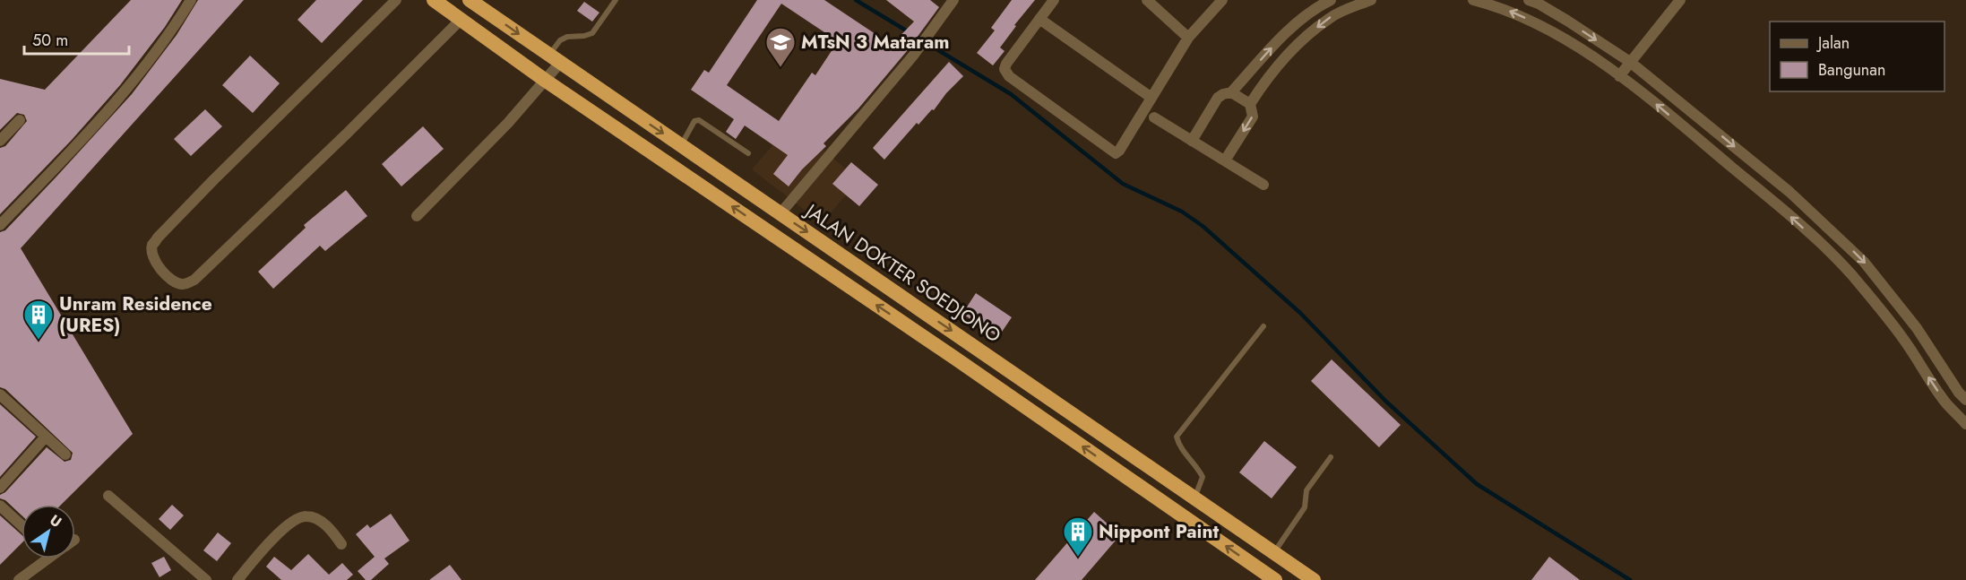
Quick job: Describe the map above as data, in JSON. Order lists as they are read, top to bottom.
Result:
{
  "streets": {
    "highway": ["JALAN DOKTER SOEDJONO"]
  },
  "places": {
    "school or university": ["MTsN 3 Mataram"],
    "building": ["Unram Residence (URES)", "Nippont Paint"]
  },
  "legend": ["Jalan", "Bangunan"],
  "scale_bar": "50 m",
  "north": "top right"
}
